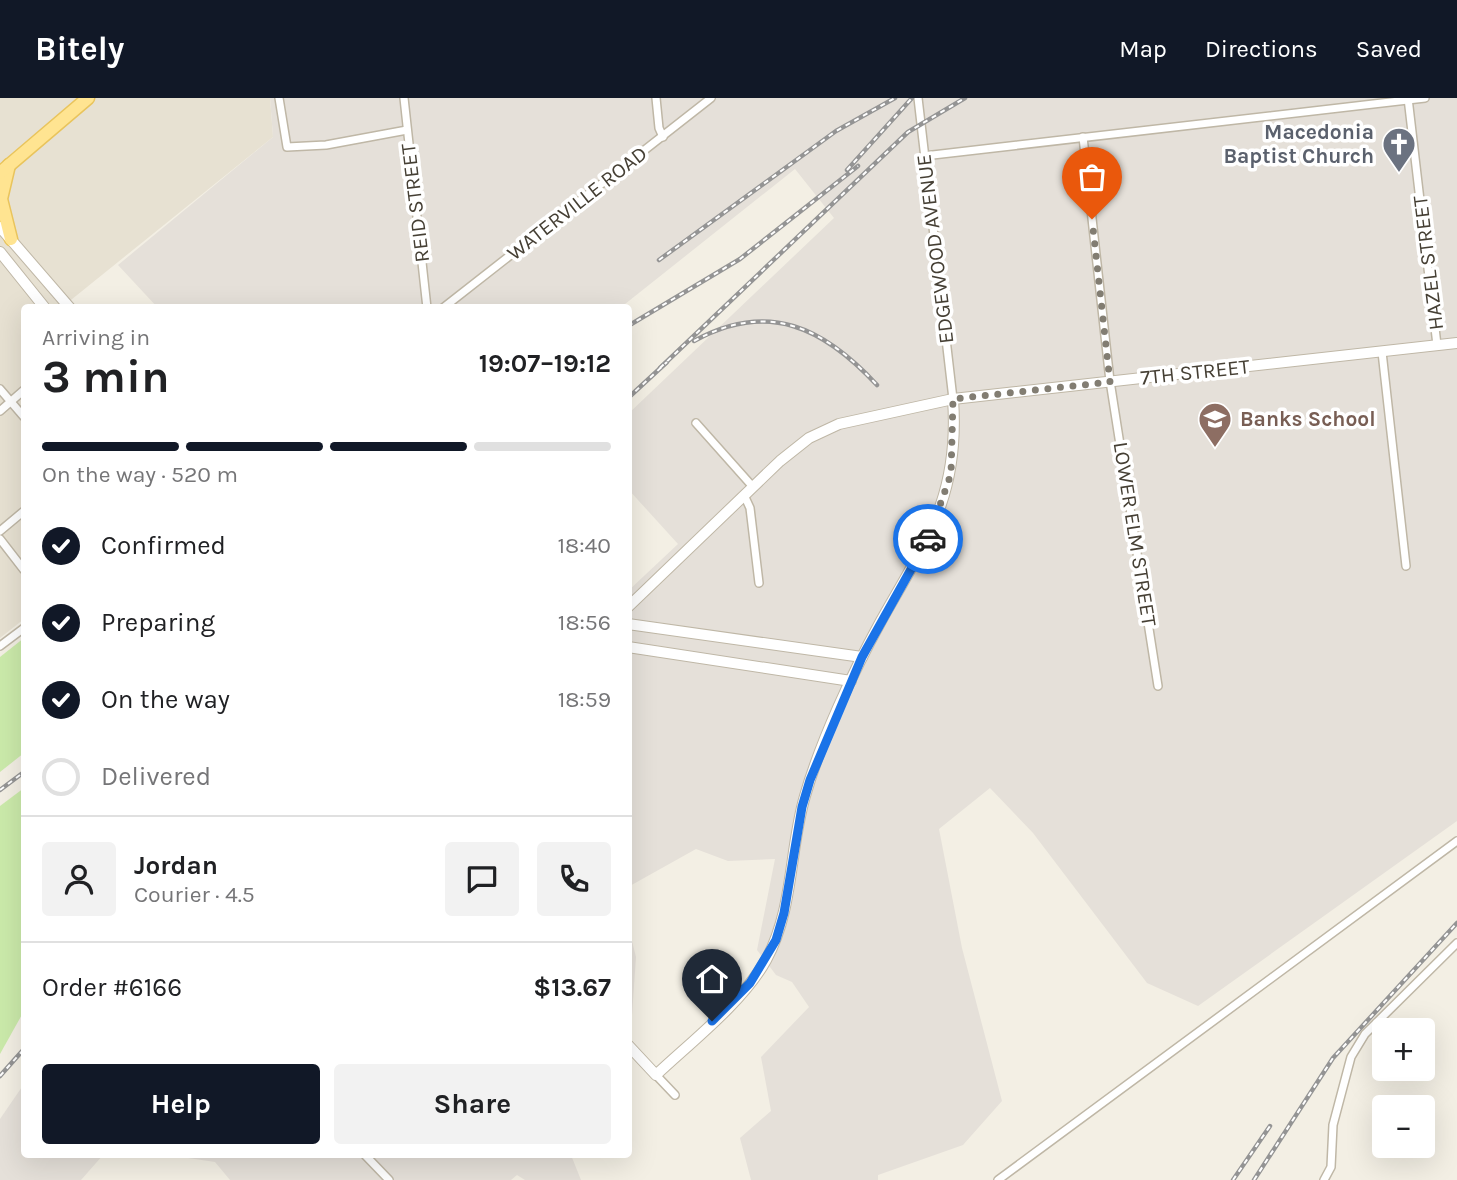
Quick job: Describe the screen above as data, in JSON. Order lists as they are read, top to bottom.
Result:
{
  "streets": {
    "street": [
      "REID STREET",
      "WATERVILLE ROAD",
      "EDGEWOOD AVENUE",
      "HAZEL STREET",
      "7TH STREET",
      "LOWER ELM STREET"
    ]
  },
  "crossings": [
    ["EDGEWOOD AVENUE", "7TH STREET"],
    ["HAZEL STREET", "7TH STREET"],
    ["7TH STREET", "LOWER ELM STREET"]
  ],
  "places": {
    "church": ["Macedonia Baptist Church"],
    "school or university": ["Banks School"]
  },
  "page": {
    "header": "Bitely",
    "nav": ["Map", "Directions", "Saved"],
    "heading": ["3 min", "Arriving in", "19:07–19:12"],
    "panel": [
      "Jordan",
      "Courier · 4.5",
      "Order #6166",
      "$13.67"
    ],
    "bar": "On the way · 520 m",
    "list": [
      ["Confirmed", "18:40"],
      ["Preparing", "18:56"],
      ["On the way", "18:59"],
      "Delivered"
    ],
    "map_buttons": ["+", "−"],
    "buttons": ["Help", "Share"]
  }
}
